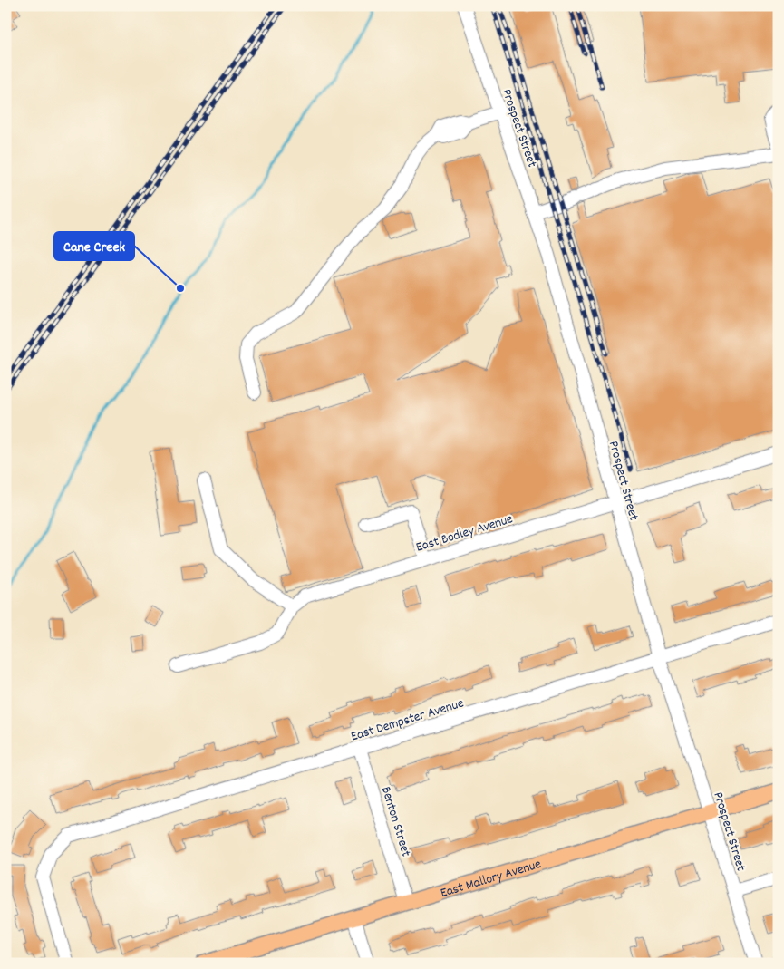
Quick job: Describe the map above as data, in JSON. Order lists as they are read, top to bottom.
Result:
{
  "streets": {
    "main road": ["East Mallory Avenue"],
    "street": [
      "Prospect Street",
      "East Bodley Avenue",
      "East Dempster Avenue",
      "Benton Street"
    ]
  },
  "crossings": [
    ["Prospect Street", "East Bodley Avenue"],
    ["Prospect Street", "East Dempster Avenue"],
    ["Prospect Street", "East Mallory Avenue"],
    ["East Dempster Avenue", "Benton Street"],
    ["Benton Street", "East Mallory Avenue"]
  ],
  "places": ["Cane Creek"]
}
